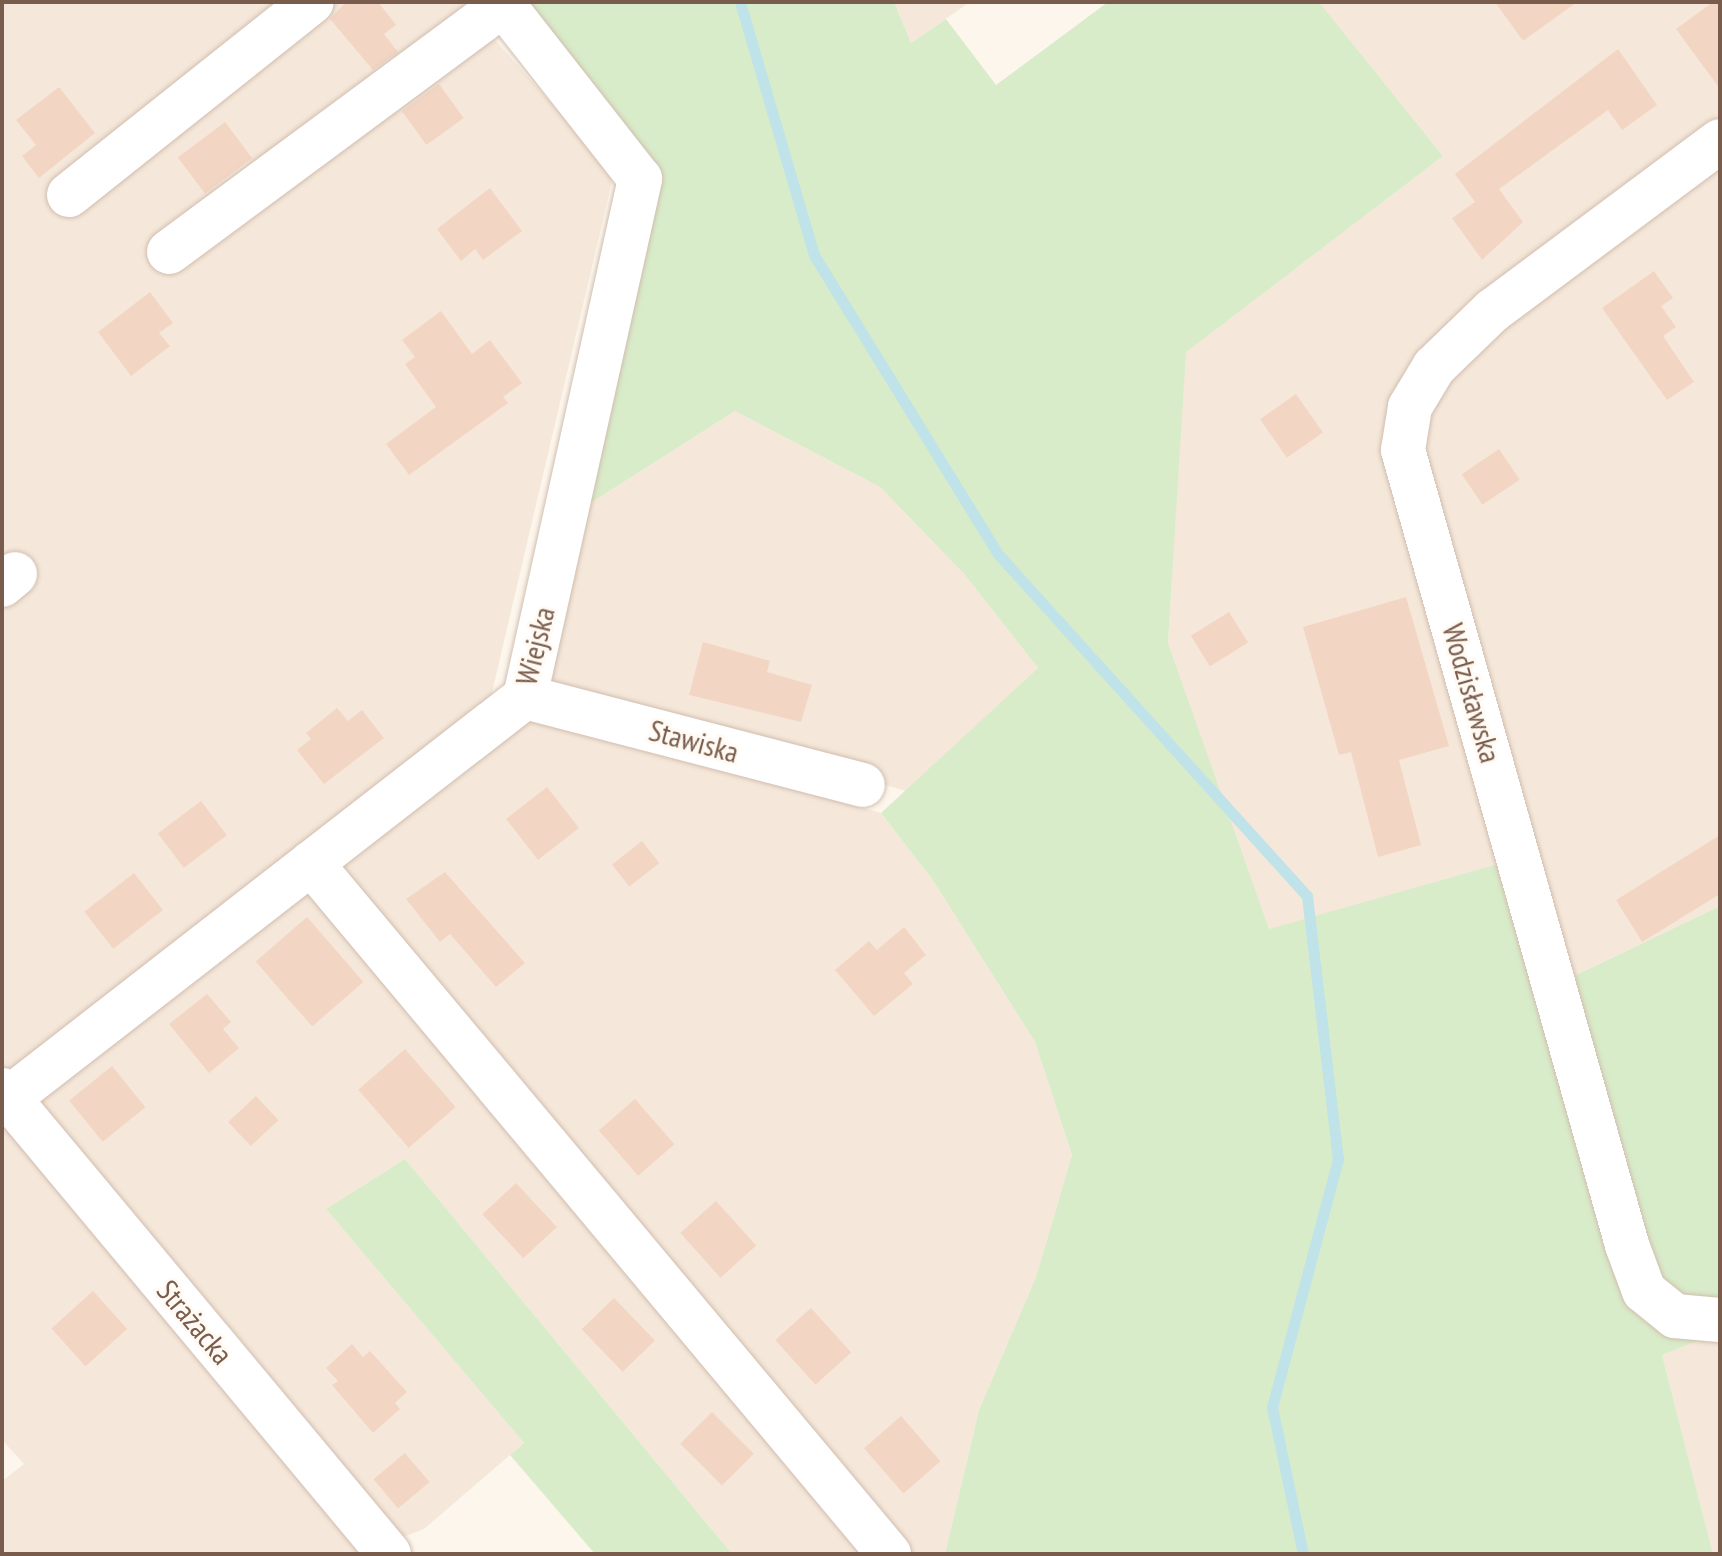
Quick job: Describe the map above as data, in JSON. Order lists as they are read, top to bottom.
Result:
{
  "streets": {
    "street": [
      "Wiejska",
      "Wodzisławska",
      "Stawiska",
      "Strażacka"
    ]
  },
  "crossings": [
    ["Wiejska", "Stawiska"],
    ["Wiejska", "Strażacka"]
  ]
}
